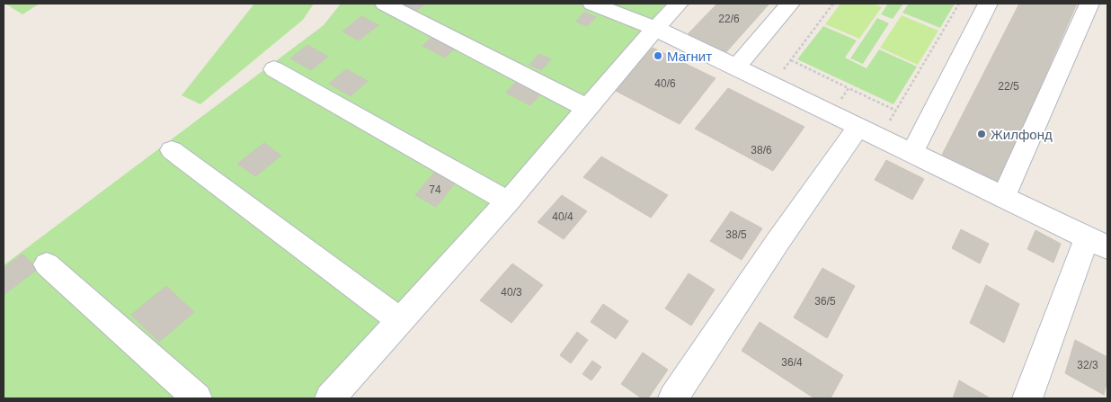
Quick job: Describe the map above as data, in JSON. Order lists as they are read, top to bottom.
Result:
{
  "places": ["Магнит", "Жилфонд"],
  "house_numbers": [
    "22/6",
    "40/6",
    "22/5",
    "38/6",
    "74",
    "40/4",
    "38/5",
    "40/3",
    "36/5",
    "36/4",
    "32/3"
  ]
}
